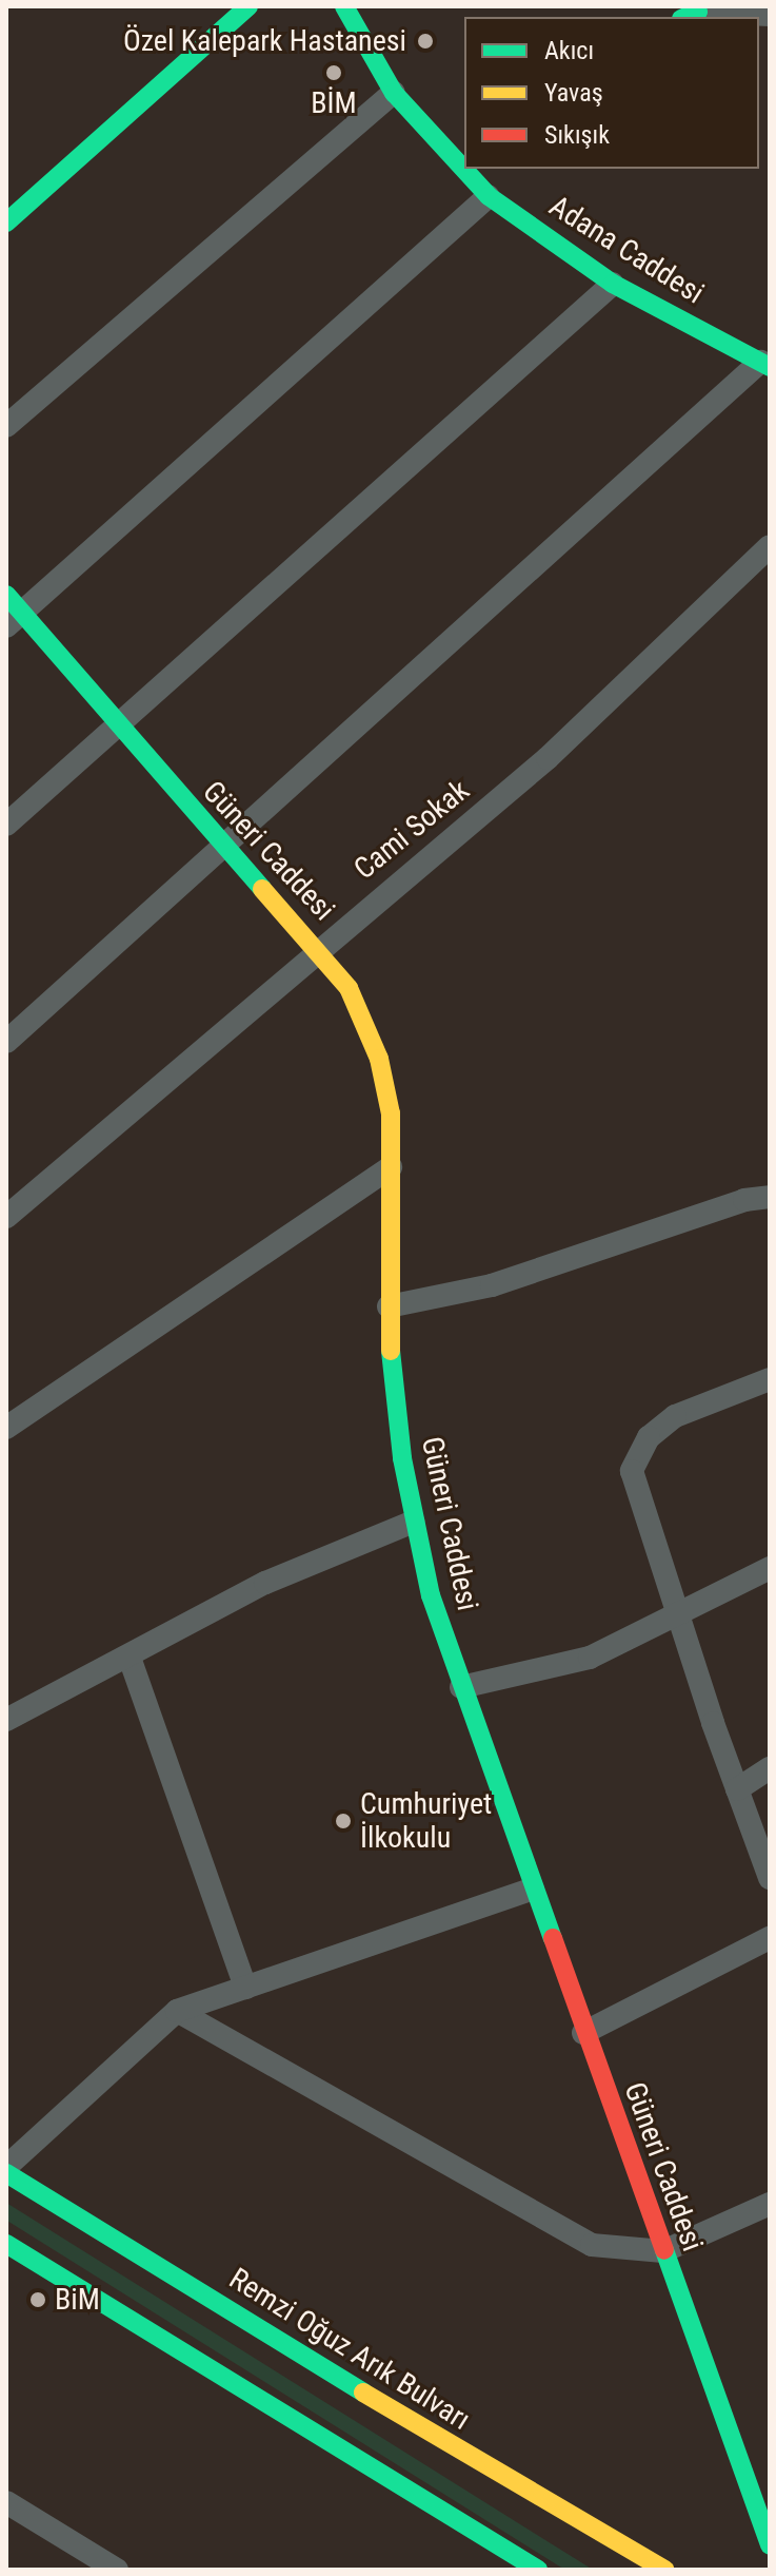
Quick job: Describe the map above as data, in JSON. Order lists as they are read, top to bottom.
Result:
{
  "streets": {
    "street": [
      "Adana Caddesi",
      "Cami Sokak",
      "Güneri Caddesi",
      "Remzi Oğuz Arık Bulvarı"
    ]
  },
  "crossings": [
    ["Cami Sokak", "Güneri Caddesi"]
  ],
  "places": [
    "Özel Kalepark Hastanesi",
    "BİM",
    "Cumhuriyet İlkokulu",
    "BiM"
  ],
  "legend": ["Akıcı", "Yavaş", "Sıkışık"]
}
